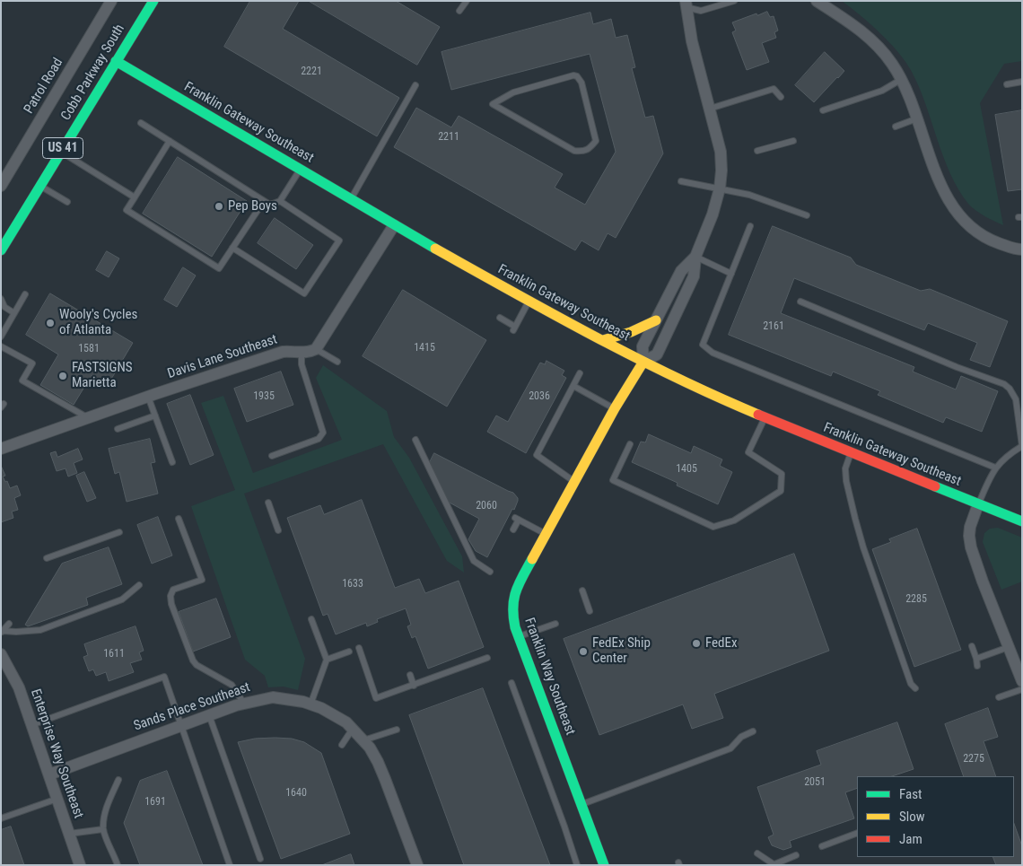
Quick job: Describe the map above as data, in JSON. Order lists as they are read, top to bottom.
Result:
{
  "streets": {
    "street": [
      "Cobb Parkway South",
      "Patrol Road",
      "Franklin Gateway Southeast",
      "US 41",
      "Davis Lane Southeast",
      "Franklin Way Southeast",
      "Sands Place Southeast",
      "Enterprise Way Southeast"
    ]
  },
  "crossings": [
    ["Cobb Parkway South", "Franklin Gateway Southeast"],
    ["Franklin Gateway Southeast", "Franklin Way Southeast"],
    ["Sands Place Southeast", "Enterprise Way Southeast"]
  ],
  "places": [
    "Pep Boys",
    "Wooly's Cycles of Atlanta",
    "FASTSIGNS Marietta",
    "FedEx",
    "FedEx Ship Center"
  ],
  "house_numbers": [
    "2221",
    "2211",
    "2161",
    "1415",
    "1581",
    "1935",
    "2036",
    "1405",
    "2060",
    "1633",
    "2285",
    "1611",
    "2275",
    "2051",
    "1640",
    "1691"
  ],
  "legend": ["Fast", "Slow", "Jam"]
}
